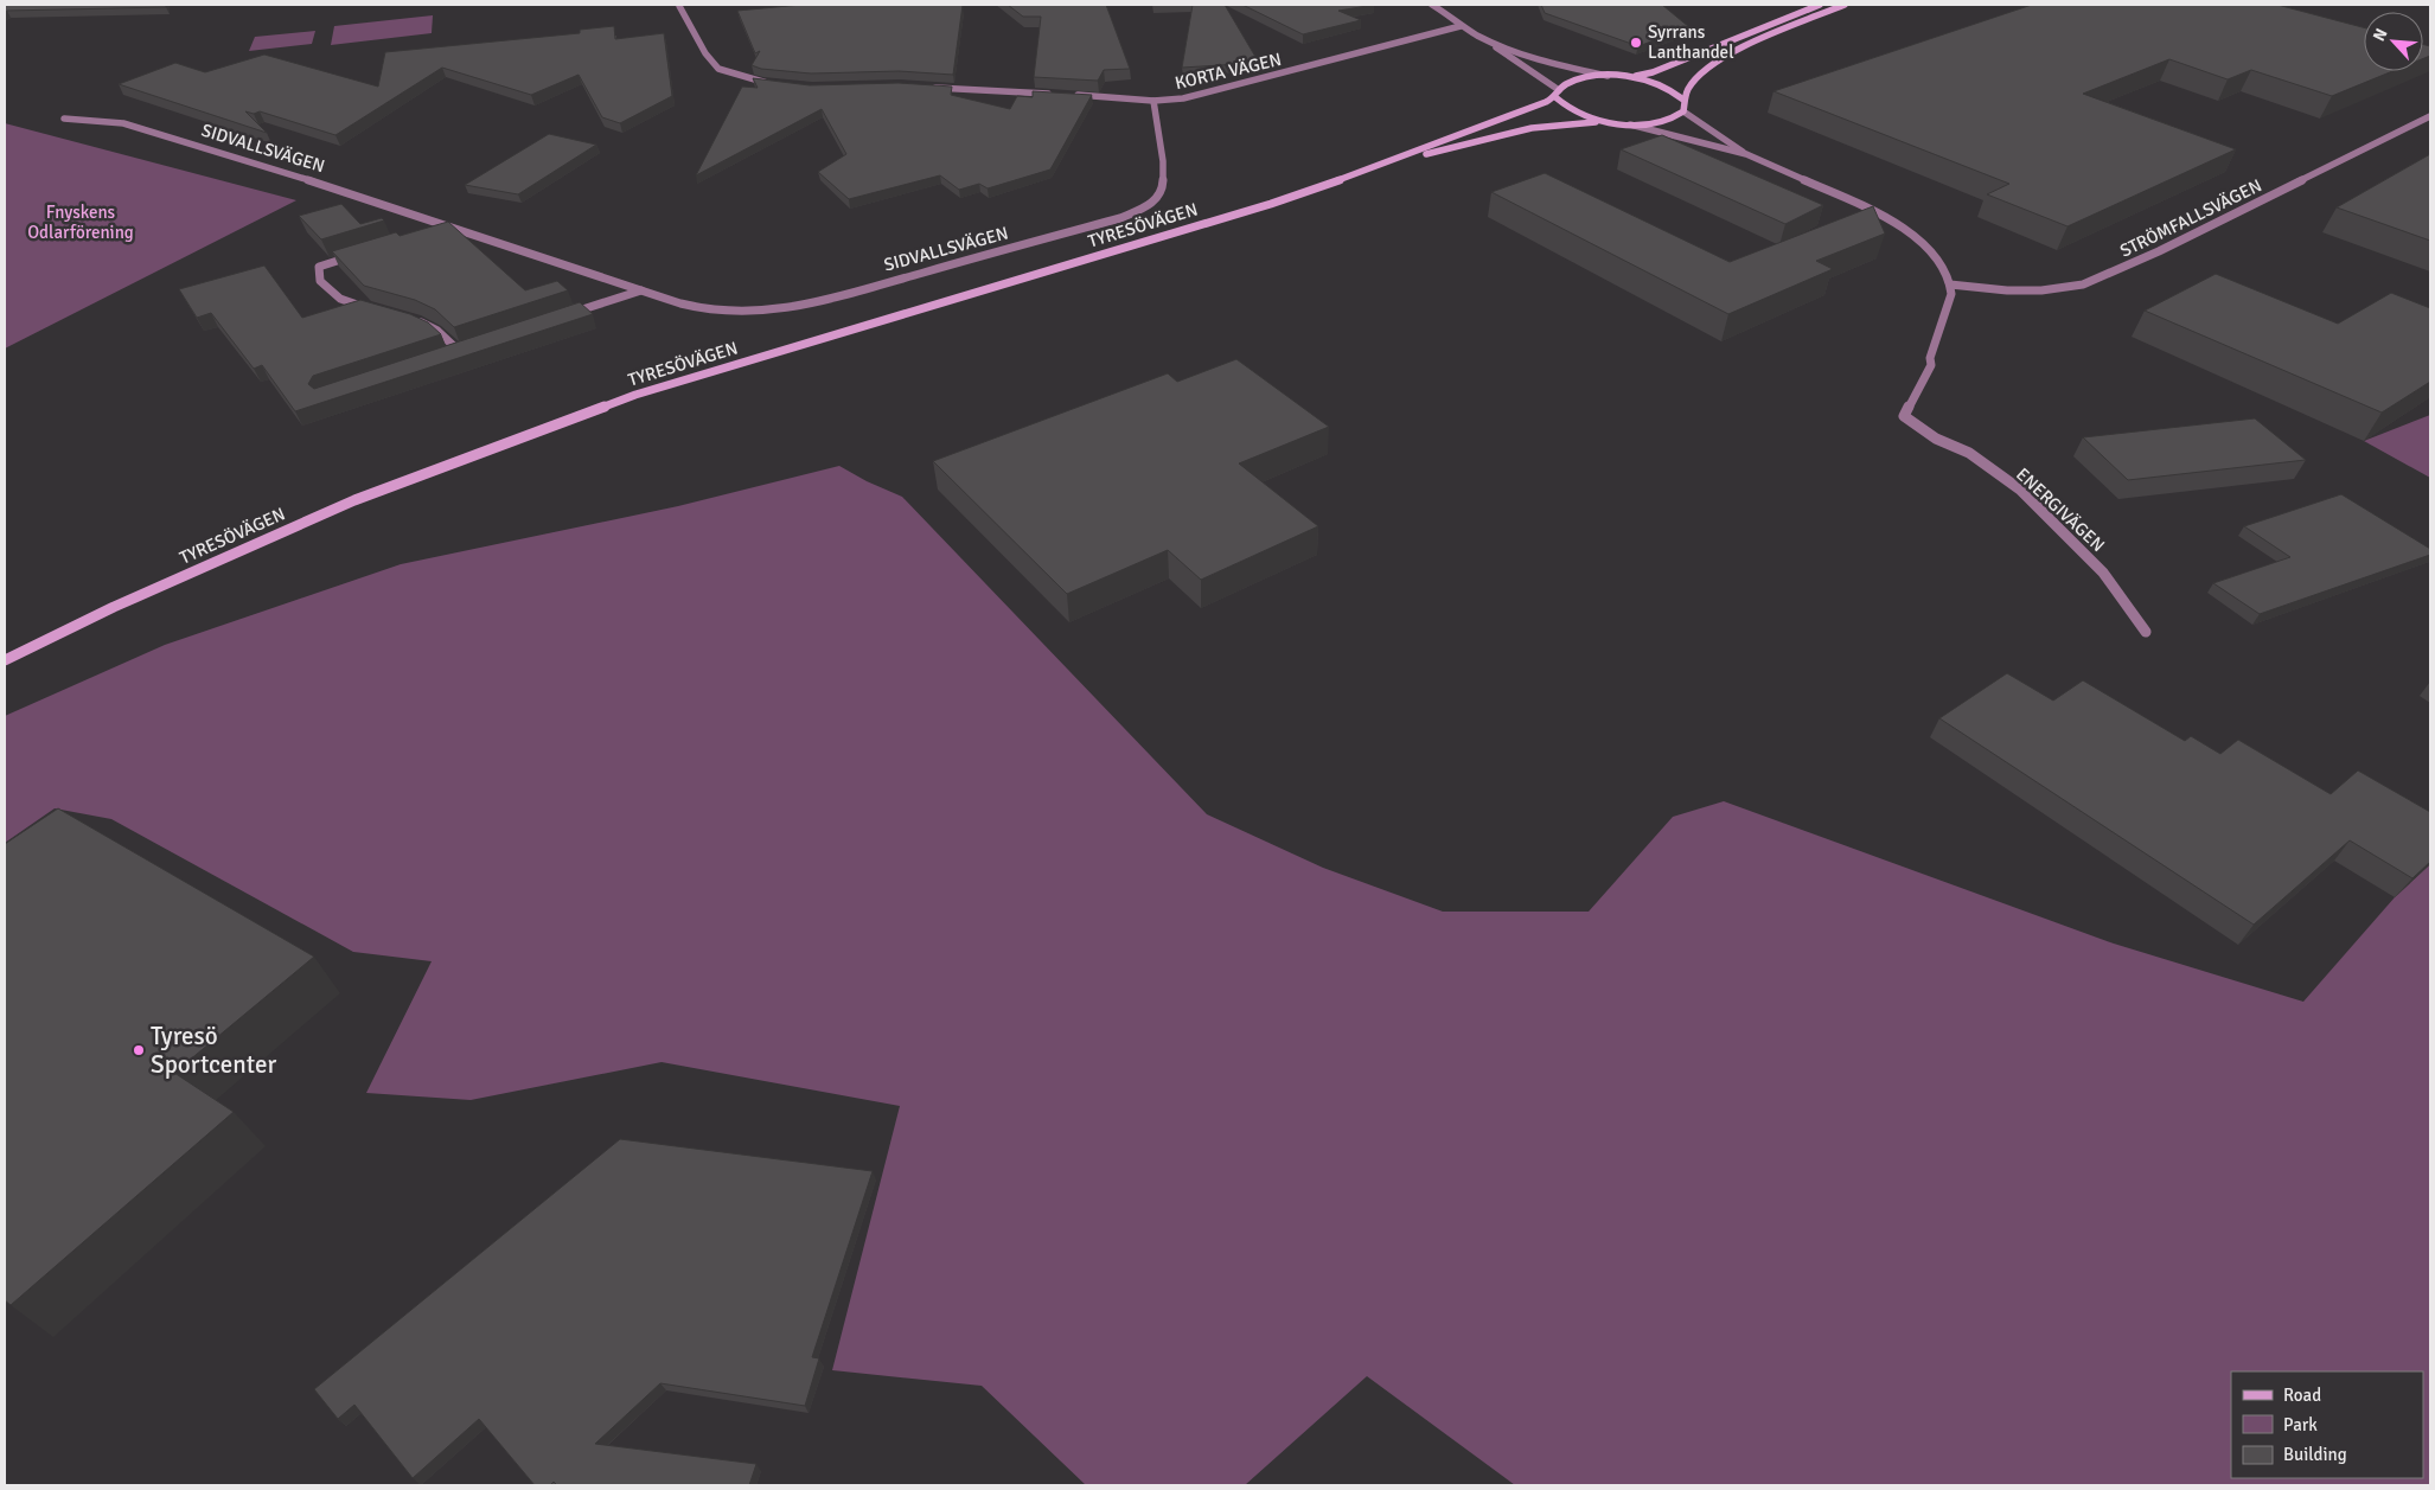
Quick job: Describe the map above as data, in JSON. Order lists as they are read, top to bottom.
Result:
{
  "streets": {
    "main road": ["TYRESÖVÄGEN"],
    "street": [
      "KORTA VÄGEN",
      "SIDVALLSVÄGEN",
      "STRÖMFALLSVÄGEN",
      "ENERGIVÄGEN"
    ]
  },
  "crossings": [
    ["KORTA VÄGEN", "SIDVALLSVÄGEN"],
    ["STRÖMFALLSVÄGEN", "ENERGIVÄGEN"]
  ],
  "parks": ["Fnyskens Odlarförening"],
  "places": ["Syrrans Lanthandel", "Tyresö Sportcenter"],
  "legend": ["Road", "Park", "Building"],
  "north": "top left"
}
